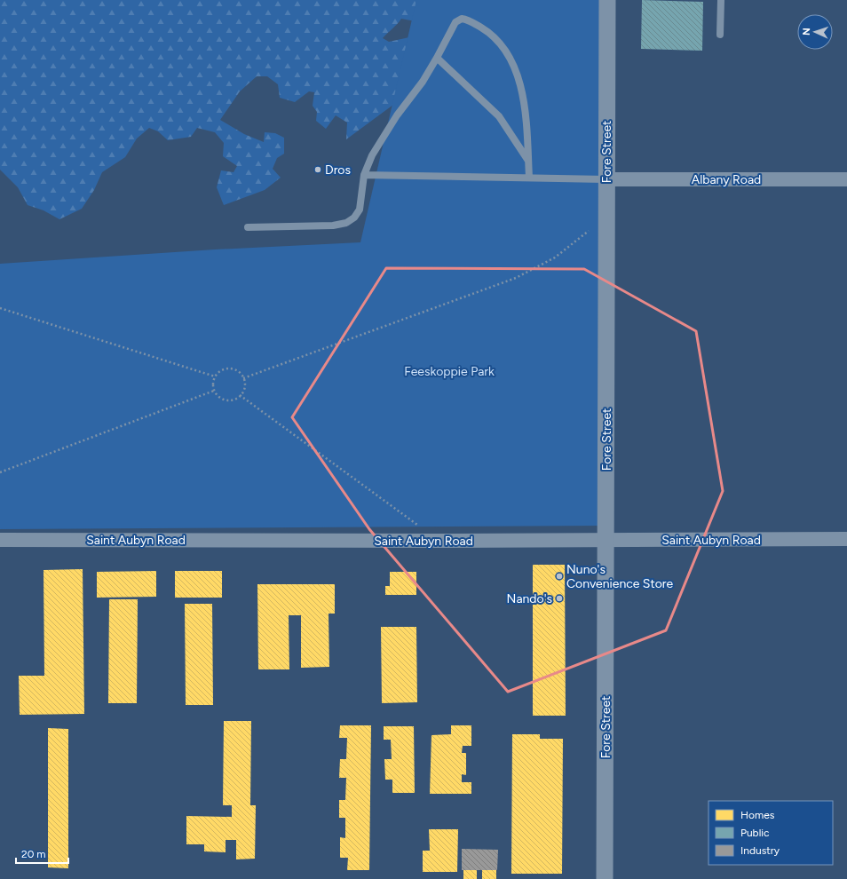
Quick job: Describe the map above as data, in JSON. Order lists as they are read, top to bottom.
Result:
{
  "streets": {
    "street": ["Fore Street", "Albany Road", "Saint Aubyn Road"]
  },
  "crossings": [
    ["Fore Street", "Albany Road"],
    ["Fore Street", "Saint Aubyn Road"]
  ],
  "parks": ["Feeskoppie Park"],
  "places": ["Dros", "Nuno's Convenience Store", "Nando's"],
  "legend": ["Homes", "Public", "Industry"],
  "scale_bar": "20 m",
  "north": "left"
}
